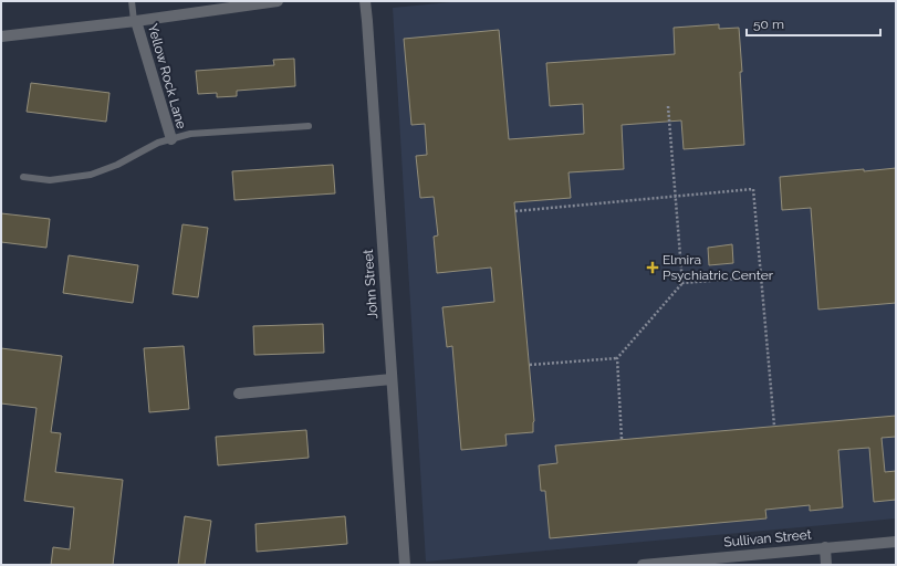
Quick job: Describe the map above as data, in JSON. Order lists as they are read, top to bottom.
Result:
{
  "streets": {
    "street": ["Yellow Rock Lane", "John Street", "Sullivan Street"]
  },
  "places": {
    "health": ["Elmira Psychiatric Center"]
  },
  "scale_bar": "50 m"
}
